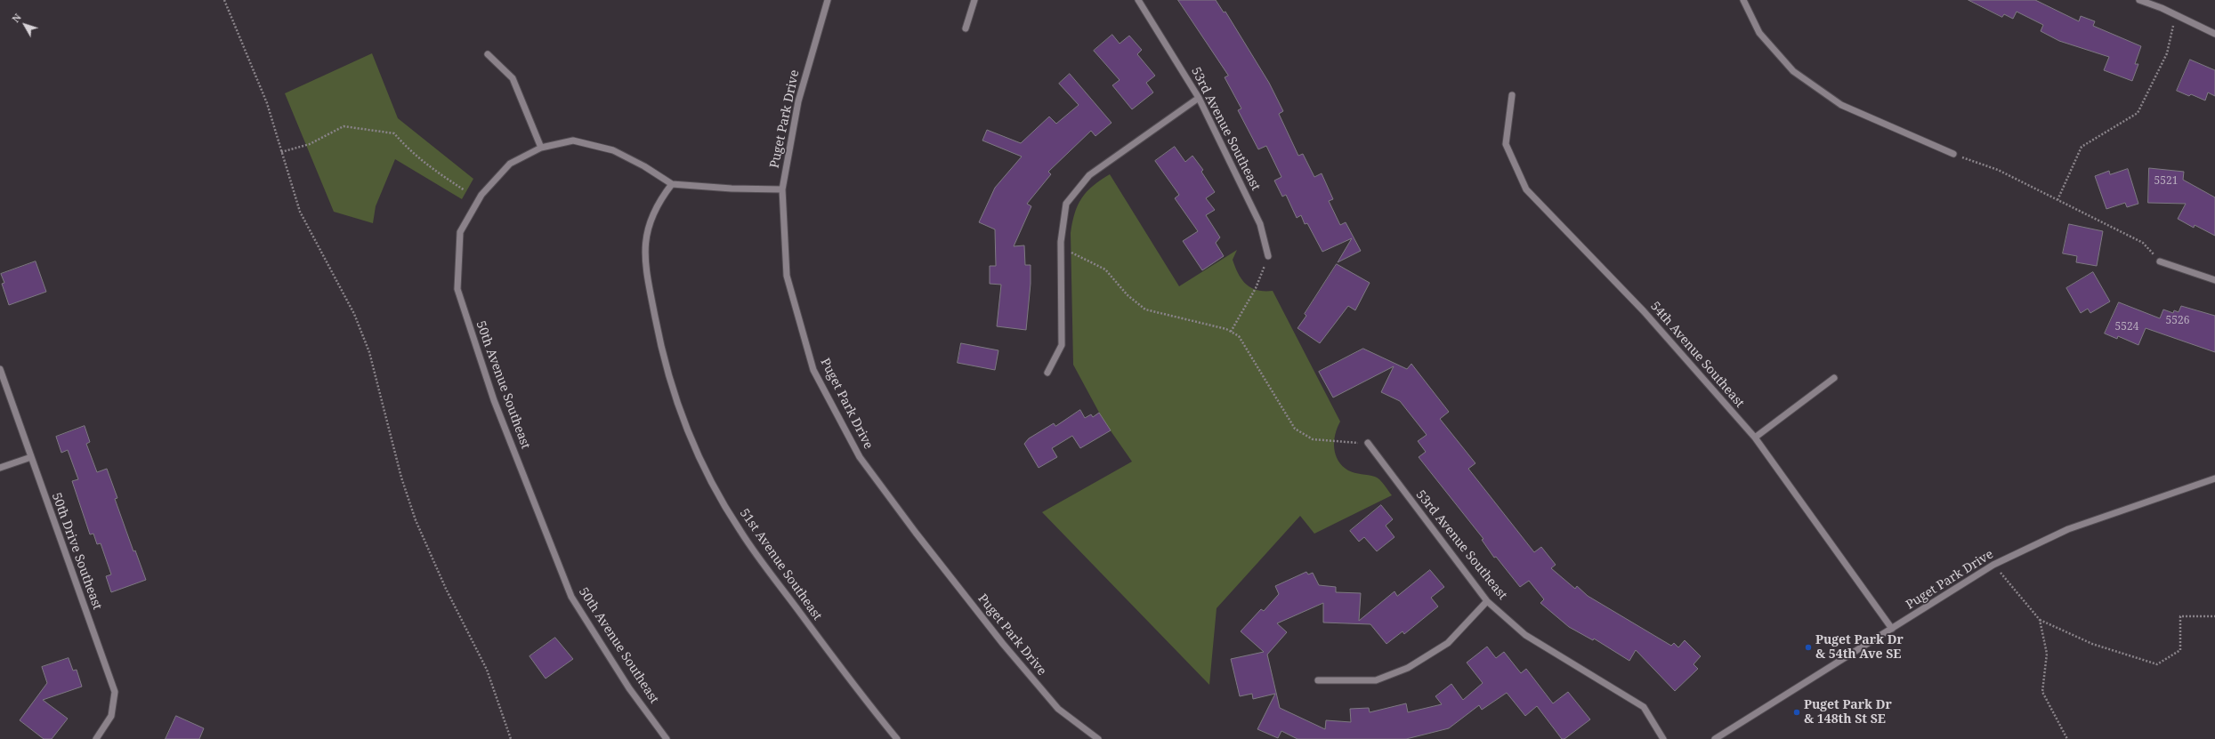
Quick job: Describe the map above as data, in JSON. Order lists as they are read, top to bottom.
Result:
{
  "streets": {
    "street": [
      "Puget Park Drive",
      "53rd Avenue Southeast",
      "54th Avenue Southeast",
      "50th Avenue Southeast",
      "50th Drive Southeast",
      "51st Avenue Southeast"
    ]
  },
  "crossings": [
    ["Puget Park Drive", "54th Avenue Southeast"],
    ["50th Avenue Southeast", "51st Avenue Southeast"]
  ],
  "places": ["Puget Park Dr & 54th Ave SE", "Puget Park Dr & 148th St SE"],
  "house_numbers": ["5521", "5526", "5524"],
  "north": "top left"
}
